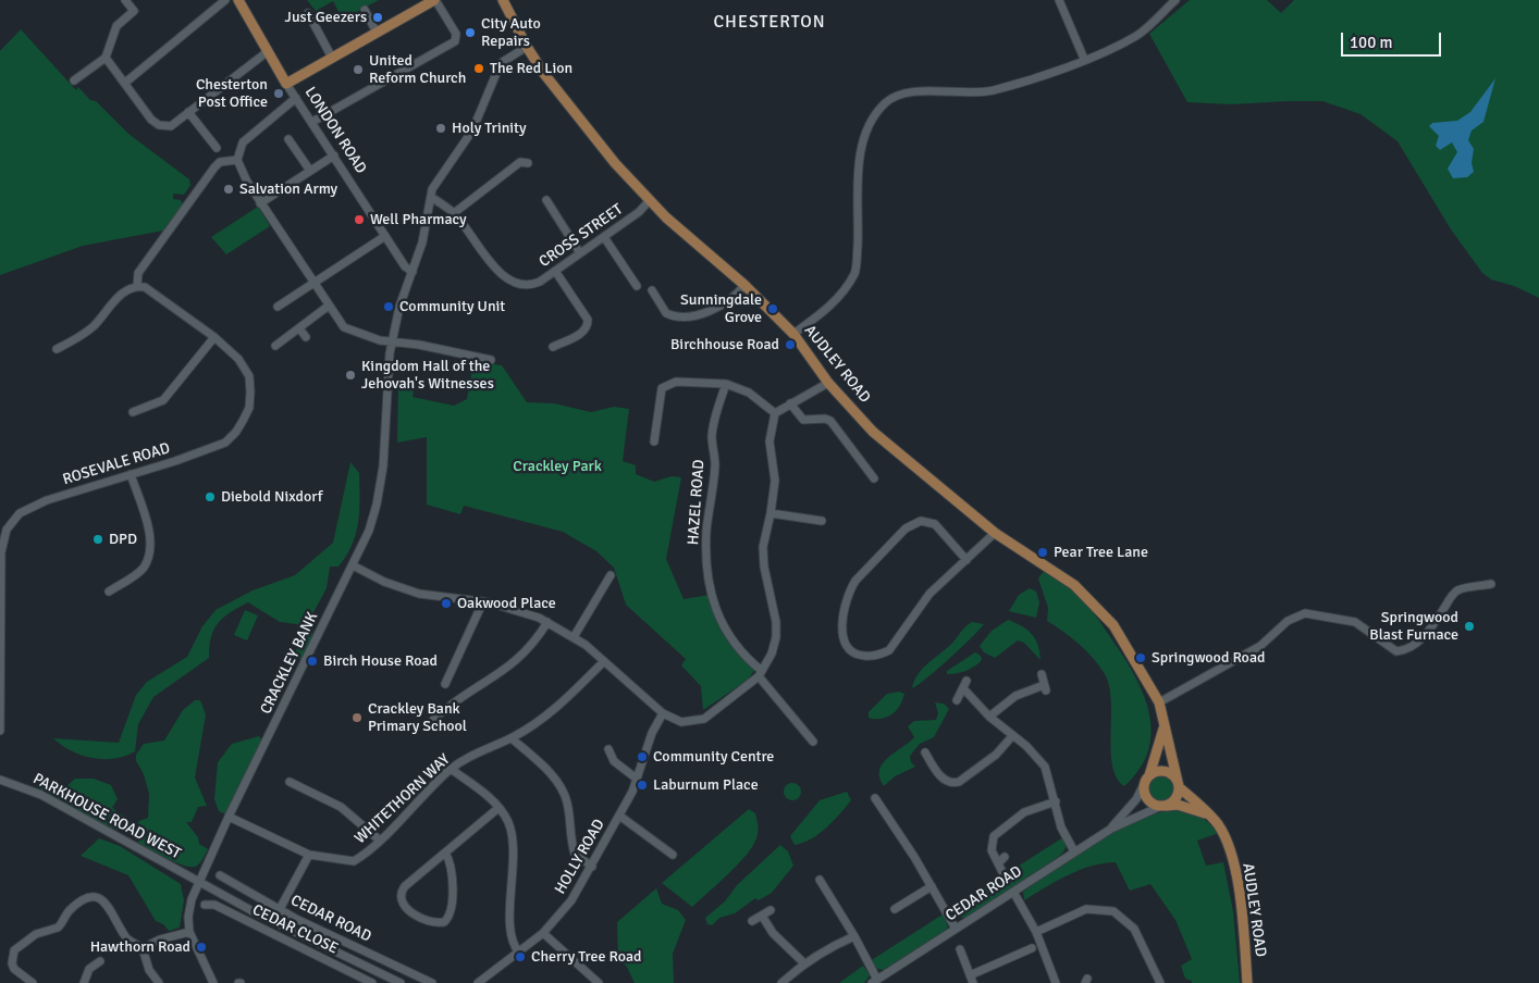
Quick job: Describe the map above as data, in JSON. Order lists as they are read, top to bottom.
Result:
{
  "streets": {
    "main road": ["LONDON ROAD", "AUDLEY ROAD"],
    "street": [
      "CROSS STREET",
      "ROSEVALE ROAD",
      "HAZEL ROAD",
      "CRACKLEY BANK",
      "WHITETHORN WAY",
      "PARKHOUSE ROAD WEST",
      "HOLLY ROAD",
      "CEDAR ROAD",
      "CEDAR CLOSE"
    ]
  },
  "crossings": [
    ["LONDON ROAD", "CRACKLEY BANK"],
    ["CROSS STREET", "AUDLEY ROAD"],
    ["CROSS STREET", "CRACKLEY BANK"],
    ["AUDLEY ROAD", "CRACKLEY BANK"],
    ["CRACKLEY BANK", "WHITETHORN WAY"],
    ["CRACKLEY BANK", "PARKHOUSE ROAD WEST"],
    ["CRACKLEY BANK", "CEDAR ROAD"],
    ["PARKHOUSE ROAD WEST", "CEDAR ROAD"],
    ["CEDAR ROAD", "CEDAR CLOSE"]
  ],
  "districts": ["CHESTERTON"],
  "parks": ["Crackley Park"],
  "places": [
    "Just Geezers",
    "City Auto Repairs",
    "The Red Lion",
    "United Reform Church",
    "Chesterton Post Office",
    "Holy Trinity",
    "Salvation Army",
    "Well Pharmacy",
    "Community Unit",
    "Sunningdale Grove",
    "Birchhouse Road",
    "Kingdom Hall of the Jehovah's Witnesses",
    "Diebold Nixdorf",
    "DPD",
    "Pear Tree Lane",
    "Oakwood Place",
    "Springwood Blast Furnace",
    "Springwood Road",
    "Birch House Road",
    "Crackley Bank Primary School",
    "Community Centre",
    "Laburnum Place",
    "Hawthorn Road",
    "Cherry Tree Road"
  ],
  "scale_bar": "100 m"
}
